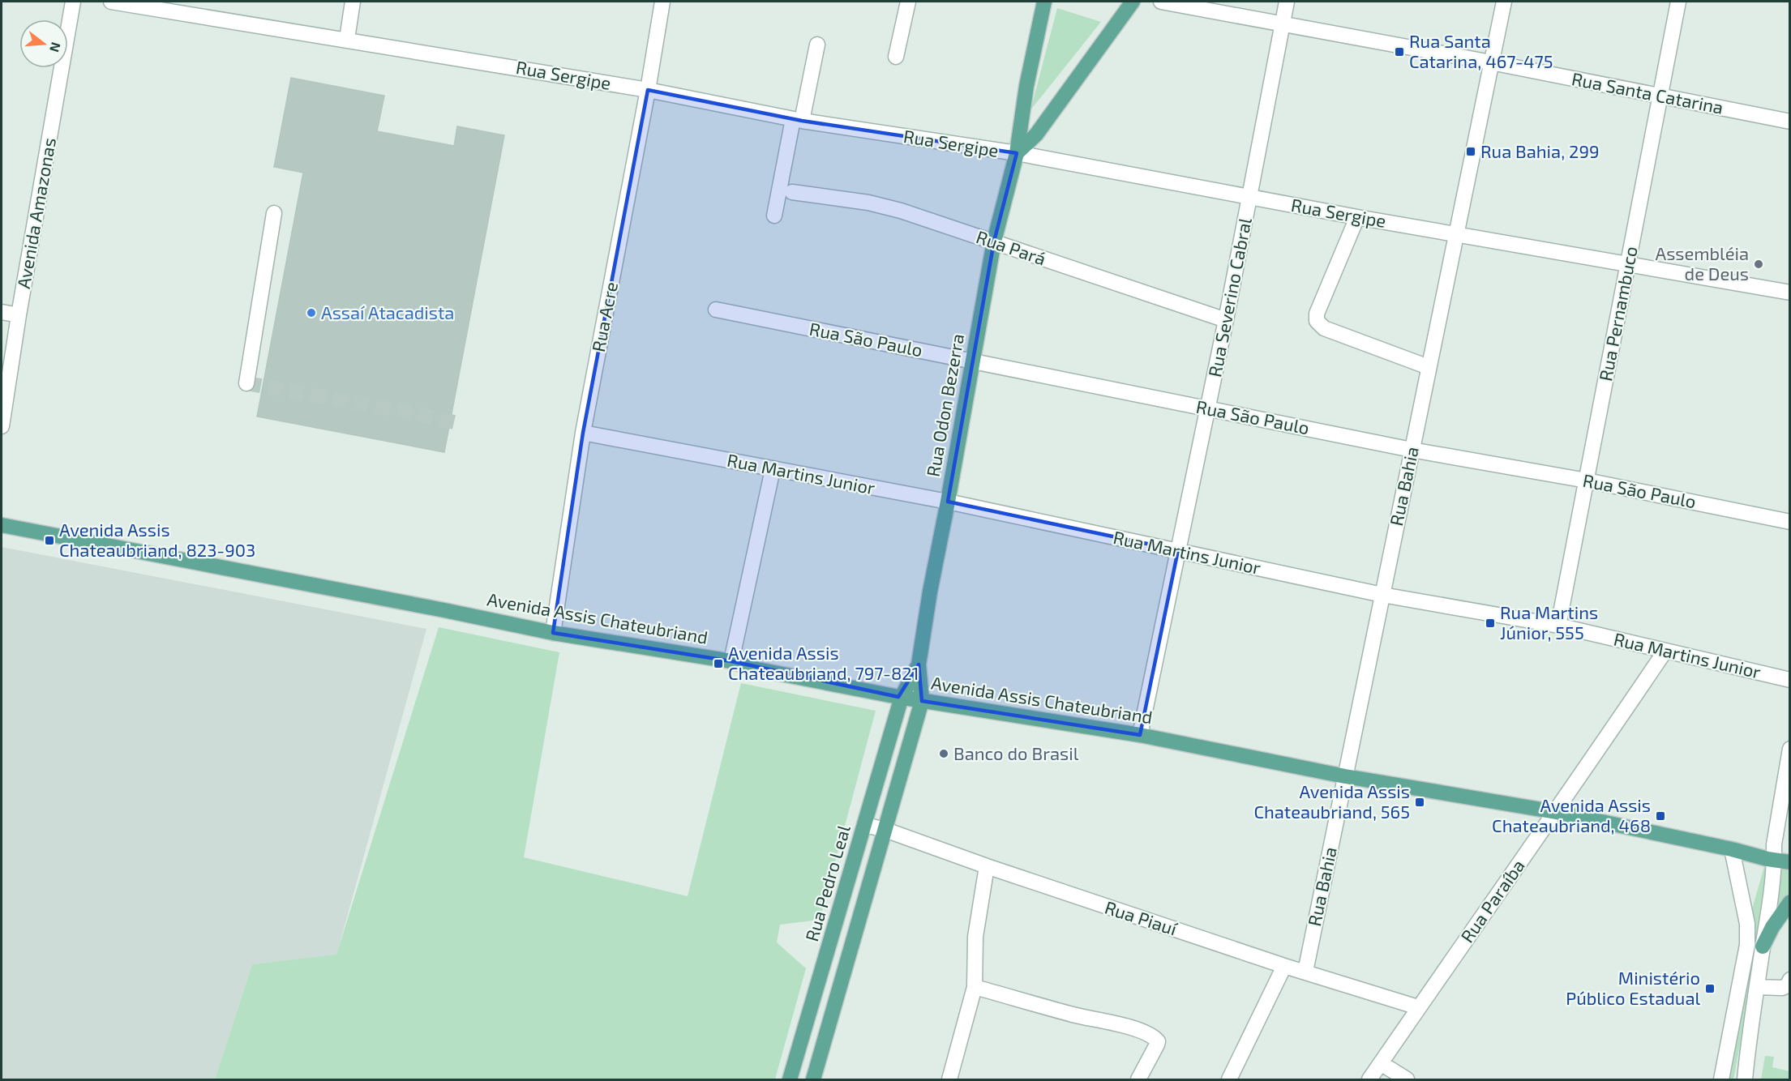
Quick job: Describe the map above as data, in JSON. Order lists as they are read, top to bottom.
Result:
{
  "streets": {
    "main road": ["Rua Odon Bezerra", "Avenida Assis Chateubriand", "Rua Pedro Leal"],
    "street": [
      "Rua Sergipe",
      "Rua Santa Catarina",
      "Avenida Amazonas",
      "Rua Pará",
      "Rua Severino Cabral",
      "Rua Pernambuco",
      "Rua Acre",
      "Rua São Paulo",
      "Rua Martins Junior",
      "Rua Bahia",
      "Rua Paraíba",
      "Rua Piauí"
    ]
  },
  "crossings": [
    ["Rua Sergipe", "Rua Severino Cabral"],
    ["Rua Sergipe", "Rua Pernambuco"],
    ["Rua Sergipe", "Rua Acre"],
    ["Rua Sergipe", "Rua Odon Bezerra"],
    ["Rua Sergipe", "Rua Bahia"],
    ["Rua Santa Catarina", "Rua Severino Cabral"],
    ["Rua Santa Catarina", "Rua Pernambuco"],
    ["Rua Santa Catarina", "Rua Bahia"],
    ["Rua Pará", "Rua Severino Cabral"],
    ["Rua Pará", "Rua Odon Bezerra"],
    ["Rua Severino Cabral", "Rua São Paulo"],
    ["Rua Severino Cabral", "Rua Martins Junior"],
    ["Rua Severino Cabral", "Avenida Assis Chateubriand"],
    ["Rua Pernambuco", "Rua São Paulo"],
    ["Rua Pernambuco", "Rua Martins Junior"],
    ["Rua Acre", "Rua Martins Junior"],
    ["Rua Acre", "Avenida Assis Chateubriand"],
    ["Rua São Paulo", "Rua Odon Bezerra"],
    ["Rua São Paulo", "Rua Bahia"],
    ["Rua Odon Bezerra", "Rua Martins Junior"],
    ["Rua Odon Bezerra", "Avenida Assis Chateubriand"],
    ["Rua Odon Bezerra", "Rua Pedro Leal"],
    ["Rua Martins Junior", "Rua Bahia"],
    ["Rua Martins Junior", "Rua Paraíba"],
    ["Rua Bahia", "Avenida Assis Chateubriand"],
    ["Rua Bahia", "Rua Piauí"],
    ["Avenida Assis Chateubriand", "Rua Pedro Leal"],
    ["Avenida Assis Chateubriand", "Rua Paraíba"],
    ["Rua Pedro Leal", "Rua Piauí"],
    ["Rua Paraíba", "Rua Piauí"]
  ],
  "places": {
    "transit": [
      "Rua Santa Catarina, 467-475",
      "Rua Bahia, 299",
      "Avenida Assis Chateaubriand, 823-903",
      "Rua Martins Júnior, 555",
      "Avenida Assis Chateaubriand, 797-821",
      "Avenida Assis Chateaubriand, 565",
      "Avenida Assis Chateaubriand, 468",
      "Ministério Público Estadual"
    ],
    "other": ["Assembléia de Deus", "Assaí Atacadista", "Banco do Brasil"]
  },
  "north": "right"
}
